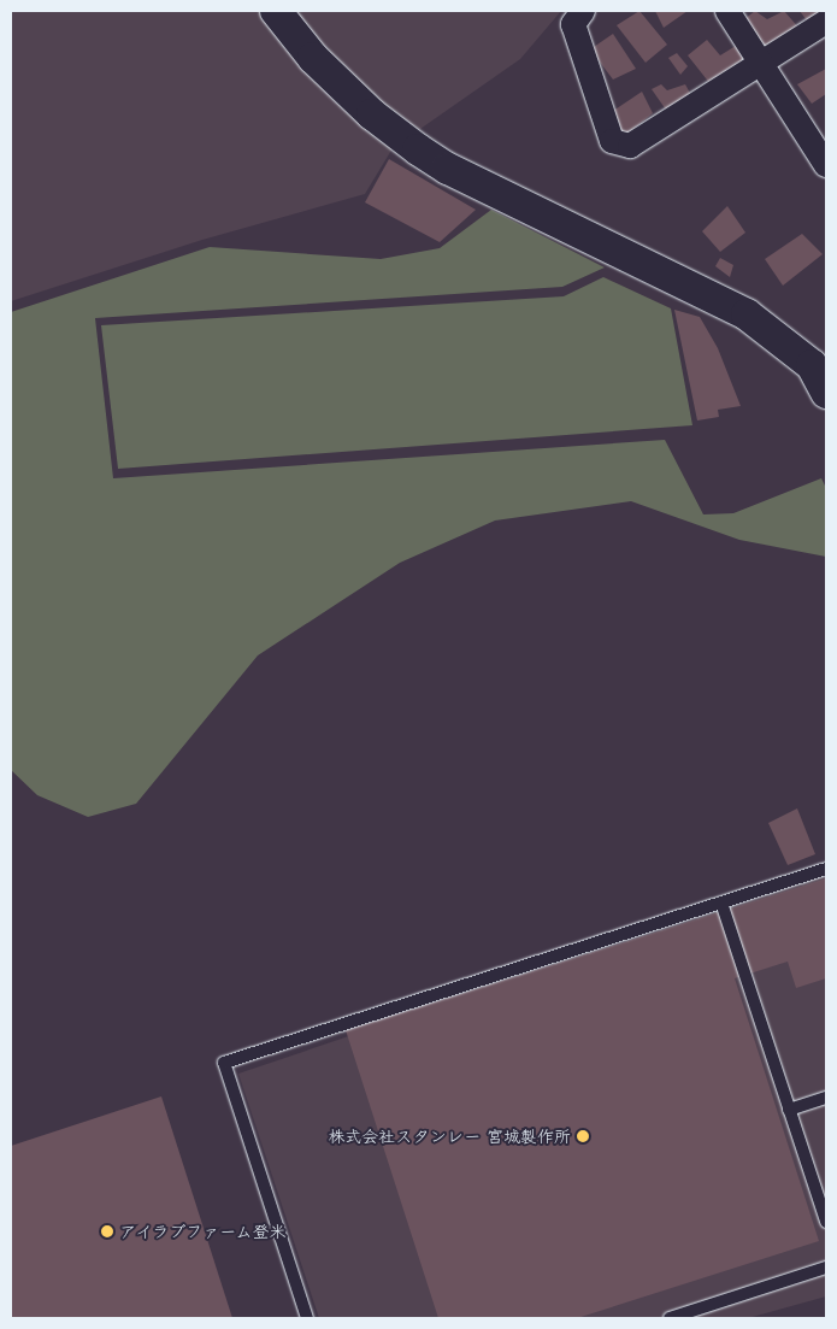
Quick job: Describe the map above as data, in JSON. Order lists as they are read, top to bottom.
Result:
{
  "places": ["株式会社スタンレー 宮城製作所", "アイラブファーム登米"]
}
